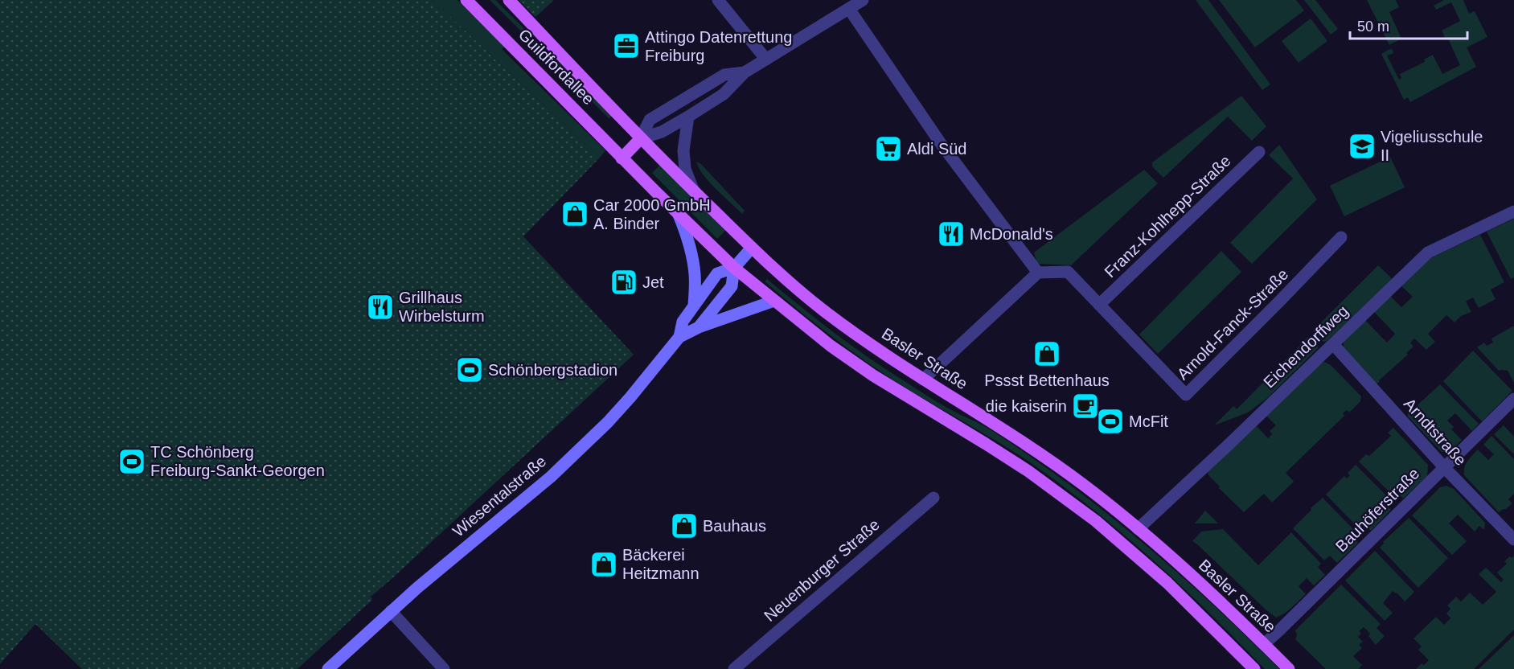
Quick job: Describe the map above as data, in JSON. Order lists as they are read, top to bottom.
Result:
{
  "streets": {
    "main road": ["Guildfordallee", "Basler Straße", "Wiesentalstraße"],
    "street": [
      "Franz-Kohlhepp-Straße",
      "Arnold-Fanck-Straße",
      "Eichendorffweg",
      "Arndtstraße",
      "Bauhöferstraße",
      "Neuenburger Straße"
    ]
  },
  "crossings": [
    ["Guildfordallee", "Basler Straße"],
    ["Franz-Kohlhepp-Straße", "Arnold-Fanck-Straße"],
    ["Eichendorffweg", "Basler Straße"],
    ["Eichendorffweg", "Arndtstraße"],
    ["Basler Straße", "Wiesentalstraße"],
    ["Basler Straße", "Bauhöferstraße"],
    ["Arndtstraße", "Bauhöferstraße"]
  ],
  "places": {
    "office": ["Attingo Datenrettung Freiburg"],
    "school or university": ["Vigeliusschule II"],
    "supermarket": ["Aldi Süd"],
    "shop": [
      "Car 2000 GmbH A. Binder",
      "Pssst Bettenhaus",
      "Bauhaus",
      "Bäckerei Heitzmann"
    ],
    "restaurant": ["McDonald's", "Grillhaus Wirbelsturm"],
    "fuel station": ["Jet"],
    "sports": ["Schönbergstadion", "McFit", "TC Schönberg Freiburg-Sankt-Georgen"],
    "cafe": ["die kaiserin"]
  },
  "scale_bar": "50 m"
}
